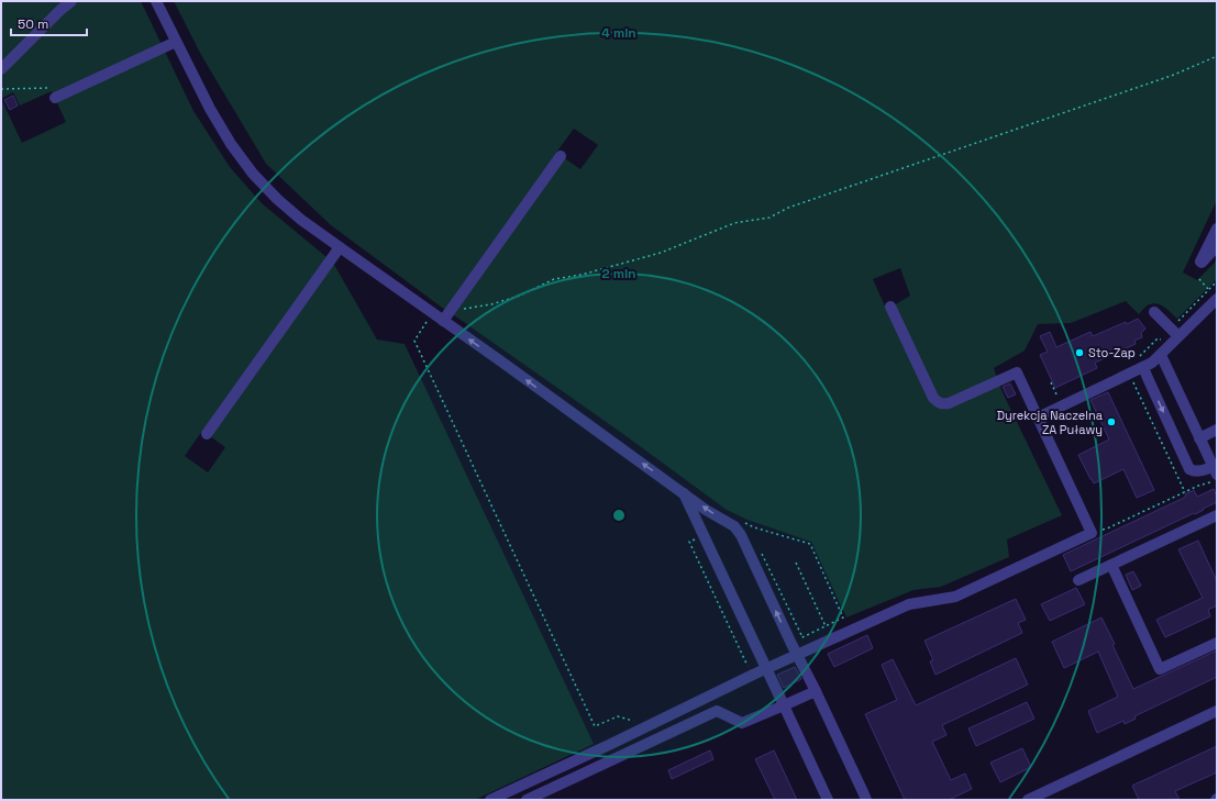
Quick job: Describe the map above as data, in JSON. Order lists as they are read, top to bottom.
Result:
{
  "places": ["Sto-Zap", "Dyrekcja Naczelna ZA Puławy"],
  "scale_bar": "50 m",
  "rings": ["4 min", "2 min"]
}
